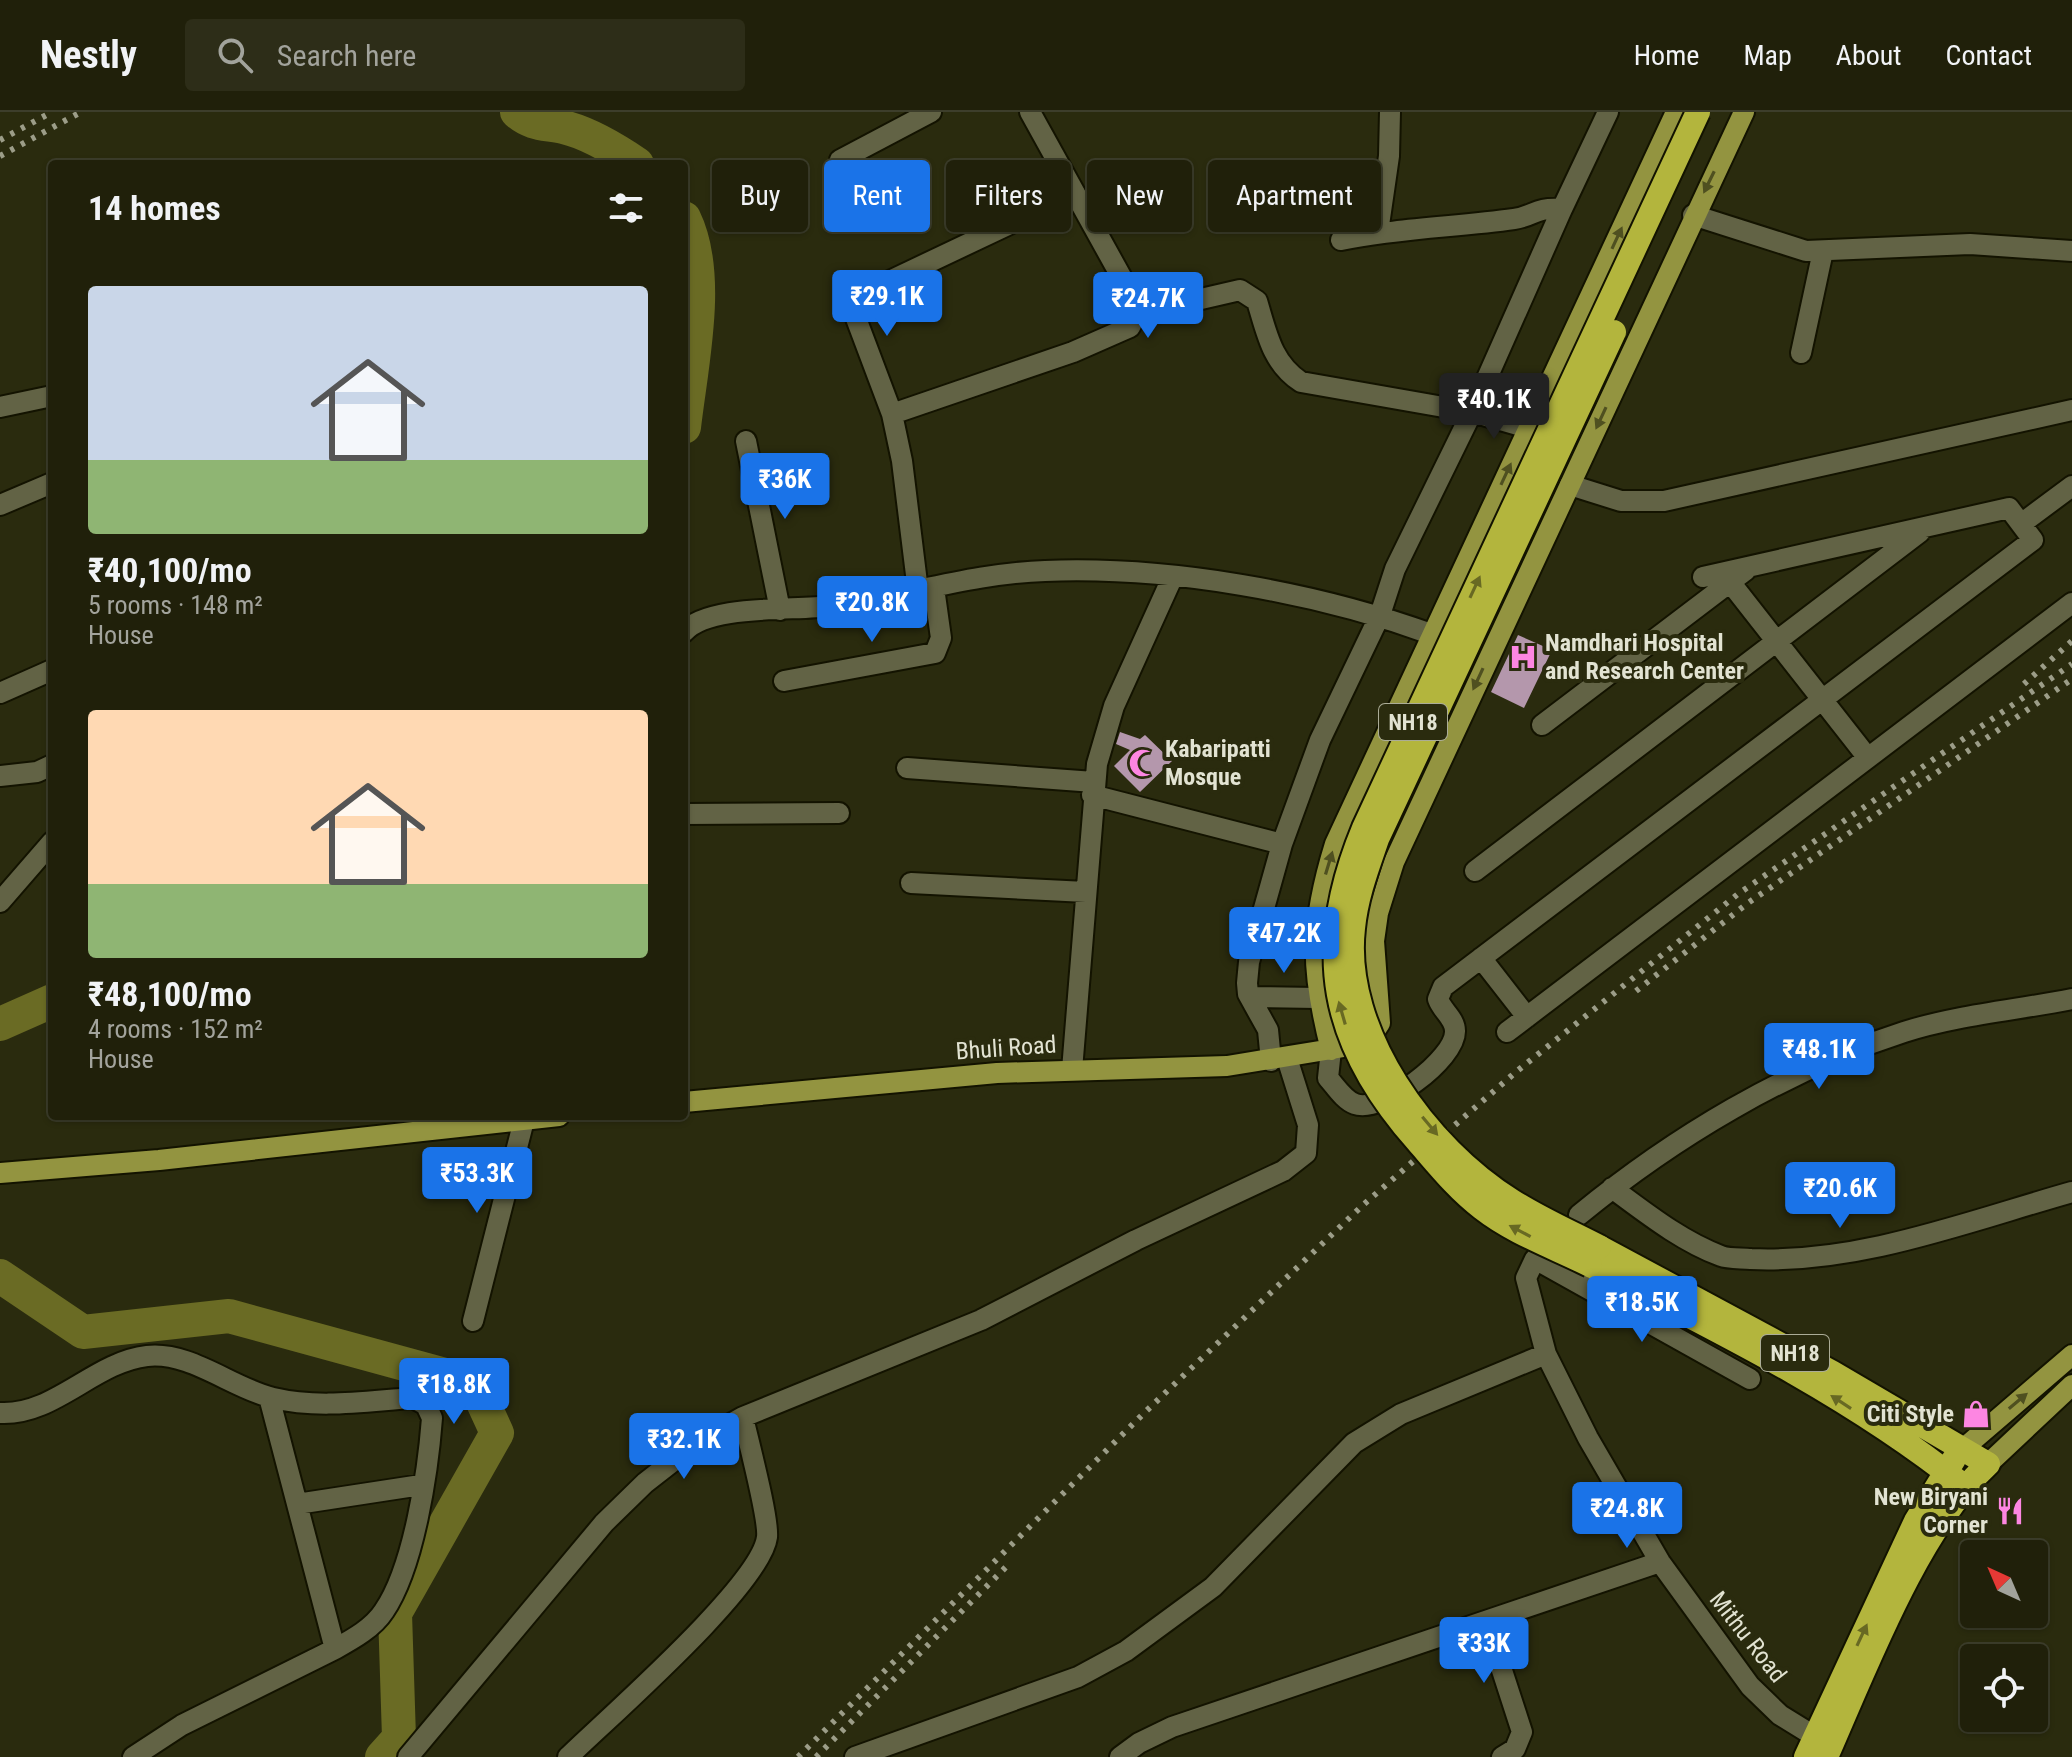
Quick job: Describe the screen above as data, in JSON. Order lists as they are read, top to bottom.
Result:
{
  "streets": {
    "highway": ["NH18"],
    "main road": ["Bhuli Road"],
    "street": ["Mithu Road"]
  },
  "places": {
    "hospital": ["Namdhari Hospital and Research Center"],
    "mosque": ["Kabaripatti Mosque"],
    "shop": ["Citi Style"],
    "restaurant": ["New Biryani Corner"]
  },
  "north": "top left",
  "page": {
    "header": "Nestly",
    "search": "Search here",
    "nav": [
      "Home",
      "Map",
      "About",
      "Contact"
    ],
    "chip": [
      "Buy",
      "Rent",
      "Filters",
      "New",
      "Apartment"
    ],
    "heading": "14 homes",
    "list": [
      {
        "name": "₹40,100/mo",
        "note": "5 rooms · 148 m² · House"
      },
      {
        "name": "₹48,100/mo",
        "note": "4 rooms · 152 m² · House"
      }
    ],
    "price": [
      "₹29.1K",
      "₹24.7K",
      "₹40.1K",
      "₹36K",
      "₹20.8K",
      "₹47.2K",
      "₹48.1K",
      "₹53.3K",
      "₹20.6K",
      "₹18.5K",
      "₹18.8K",
      "₹32.1K",
      "₹24.8K",
      "₹33K"
    ]
  }
}
